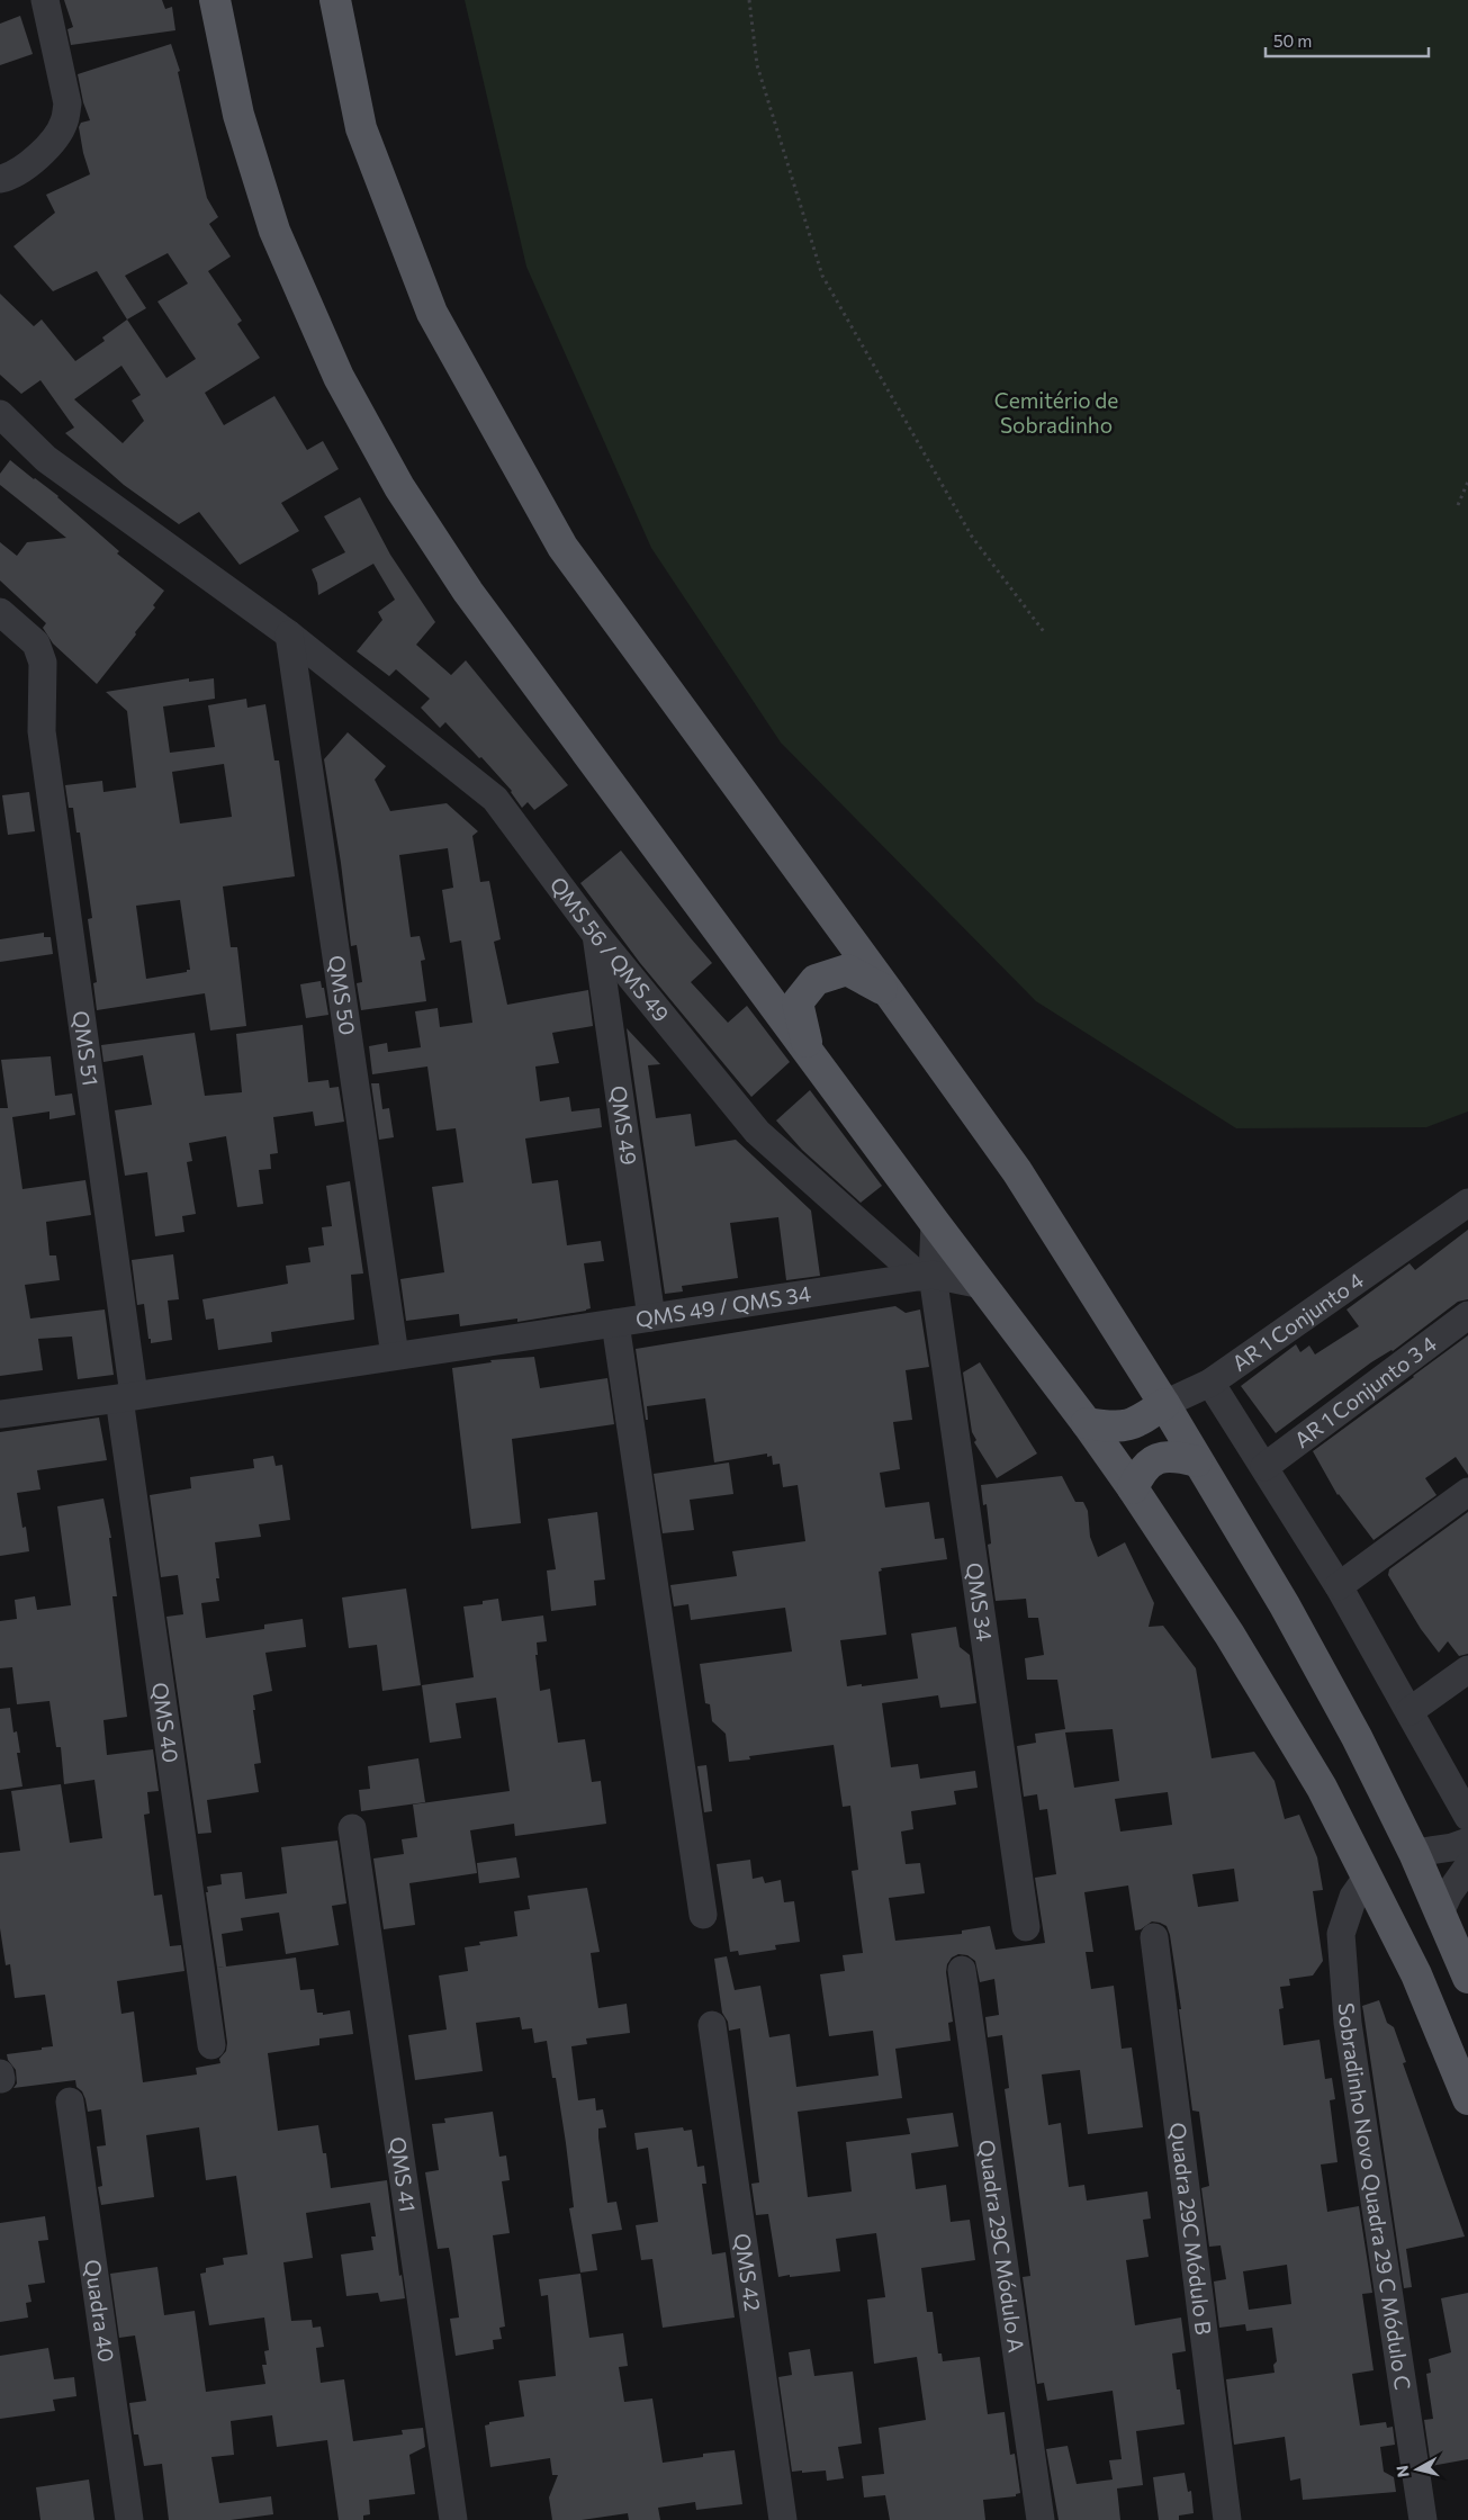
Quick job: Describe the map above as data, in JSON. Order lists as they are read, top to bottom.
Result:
{
  "streets": {
    "street": [
      "QMS 56 / QMS 49",
      "QMS 50",
      "QMS 51",
      "QMS 49",
      "QMS 49 / QMS 34",
      "AR 1 Conjunto 4",
      "AR 1 Conjunto 3 4",
      "QMS 34",
      "QMS 40",
      "QMS 41",
      "Sobradinho Novo Quadra 29 C Módulo C",
      "Quadra 29C Módulo B",
      "Quadra 29C Módulo A",
      "QMS 42",
      "Quadra 40"
    ]
  },
  "crossings": [
    ["QMS 56 / QMS 49", "QMS 50"],
    ["QMS 56 / QMS 49", "QMS 49"],
    ["QMS 56 / QMS 49", "QMS 49 / QMS 34"],
    ["QMS 56 / QMS 49", "QMS 34"],
    ["QMS 50", "QMS 49 / QMS 34"],
    ["QMS 51", "QMS 49 / QMS 34"],
    ["QMS 51", "QMS 40"],
    ["QMS 49", "QMS 49 / QMS 34"],
    ["QMS 49 / QMS 34", "QMS 34"],
    ["QMS 49 / QMS 34", "QMS 40"],
    ["AR 1 Conjunto 4", "AR 1 Conjunto 3 4"]
  ],
  "parks": ["Cemitério de Sobradinho"],
  "scale_bar": "50 m",
  "north": "left"
}
